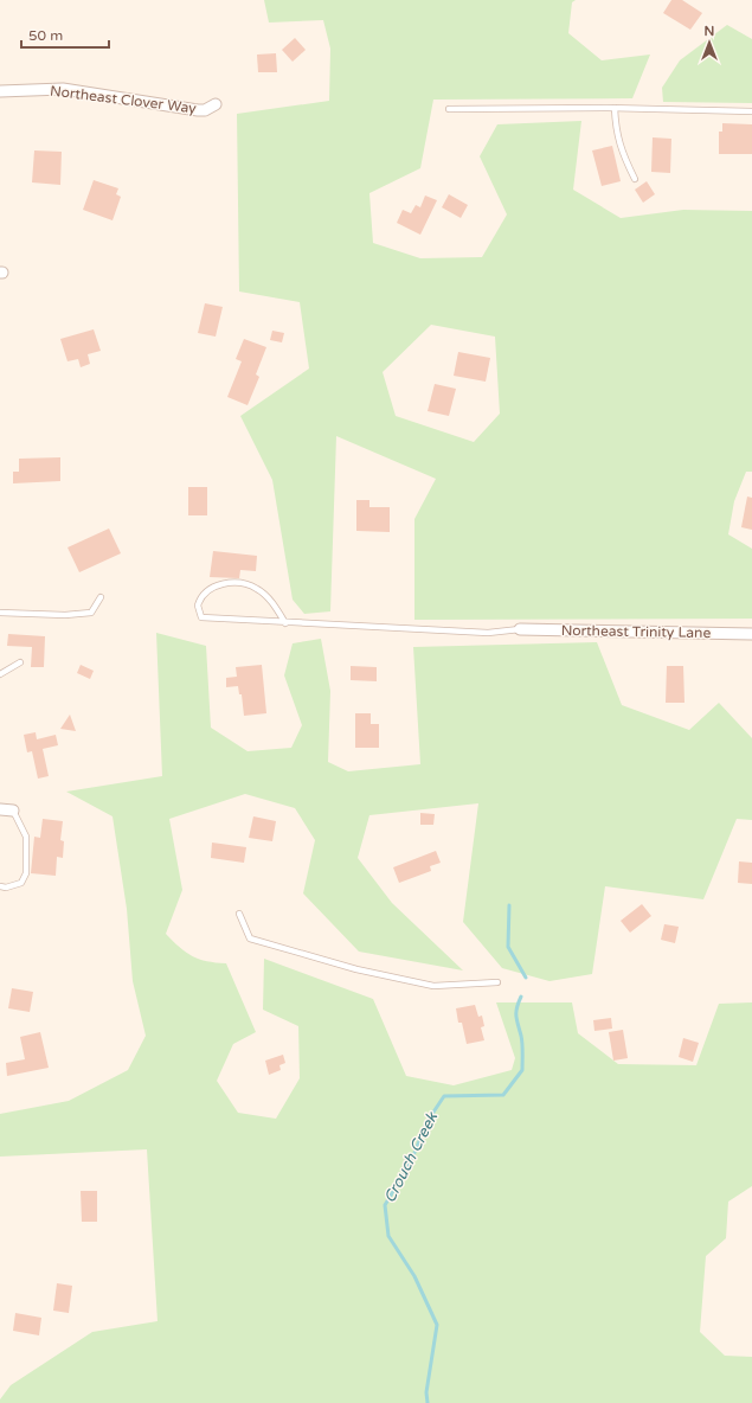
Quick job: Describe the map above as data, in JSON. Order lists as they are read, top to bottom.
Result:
{
  "streets": {
    "street": ["Northeast Clover Way", "Northeast Trinity Lane"]
  },
  "water": ["Crouch Creek"],
  "scale_bar": "50 m",
  "north": "top"
}
